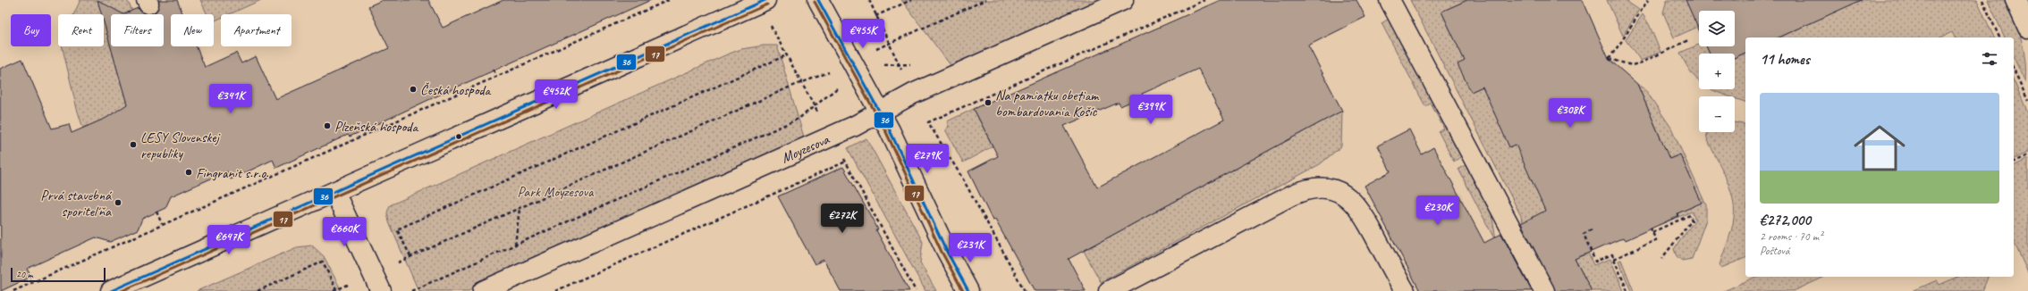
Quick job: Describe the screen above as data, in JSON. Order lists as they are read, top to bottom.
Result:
{
  "streets": {
    "street": ["Moyzesova"]
  },
  "parks": ["Park Moyzesova"],
  "places": [
    "Česká hospoda",
    "Na pamiatku obetiam bombardovania Košíc",
    "Plzeňská hospoda",
    "LESY Slovenskej republiky",
    "Fingranit s.r.o.",
    "Prvá stavebná sporiteľňa"
  ],
  "lines": ["transit line 36", "transit line 17"],
  "scale_bar": "20 m",
  "page": {
    "map_buttons": ["+", "−"],
    "chip": [
      "Buy",
      "Rent",
      "Filters",
      "New",
      "Apartment"
    ],
    "price": [
      "€455K",
      "€452K",
      "€341K",
      "€399K",
      "€308K",
      "€279K",
      "€230K",
      "€272K",
      "€660K",
      "€647K",
      "€231K"
    ],
    "heading": "11 homes",
    "list": [
      {
        "name": "€272,000",
        "note": "2 rooms · 70 m² · Poštová"
      }
    ],
    "scale": "20 m"
  }
}
